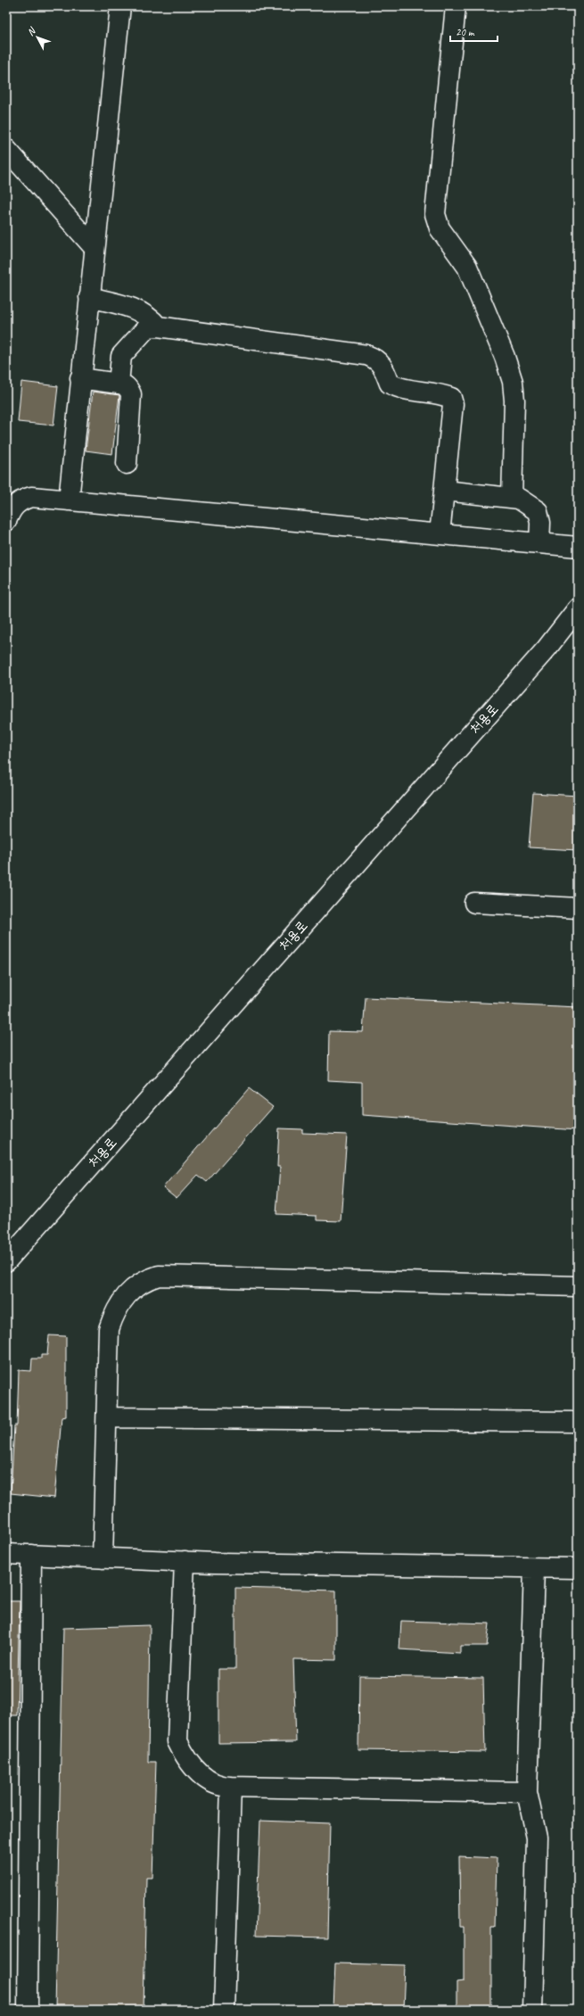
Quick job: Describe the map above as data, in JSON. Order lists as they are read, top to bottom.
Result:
{
  "streets": {
    "street": ["처용로"]
  },
  "scale_bar": "20 m",
  "north": "top left"
}
